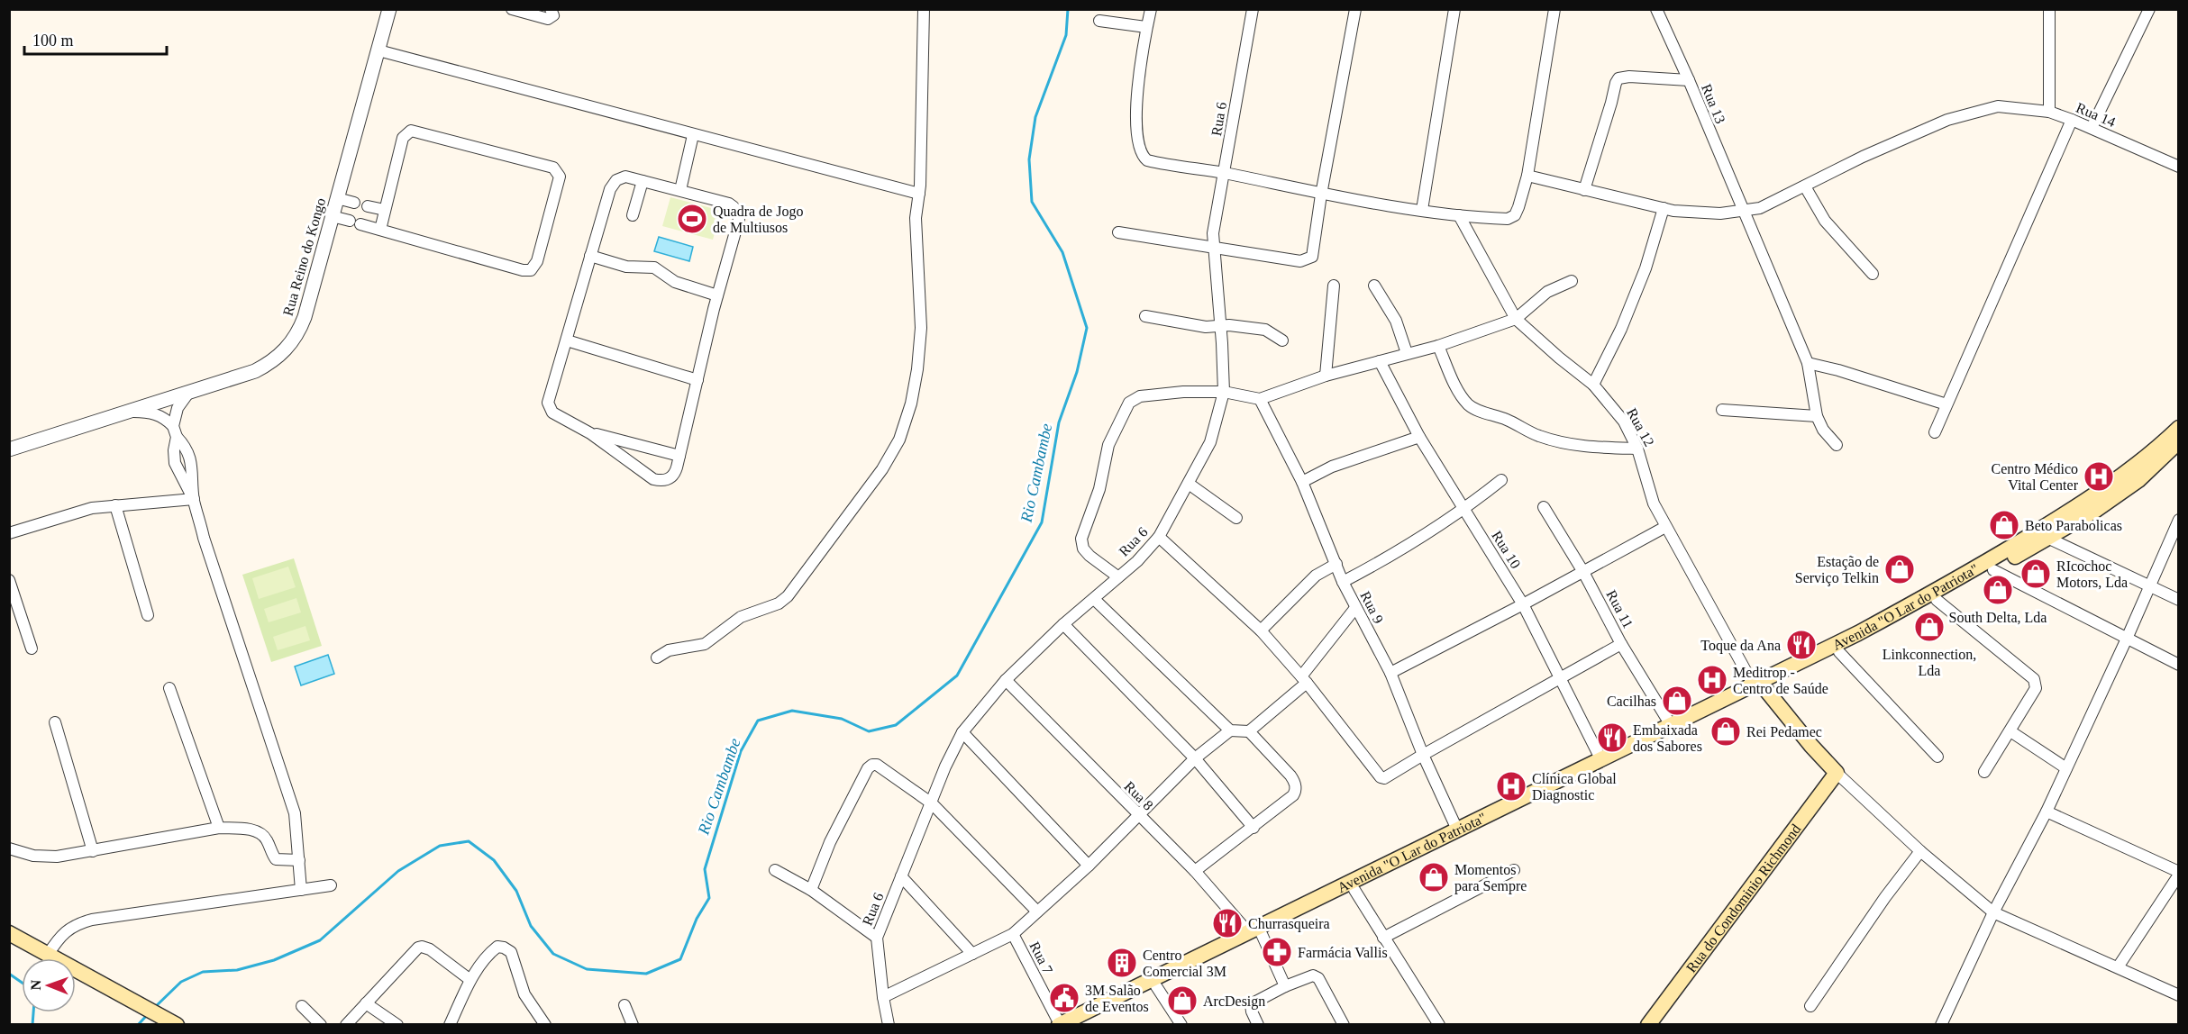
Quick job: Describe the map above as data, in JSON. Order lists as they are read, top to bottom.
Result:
{
  "streets": {
    "main road": ["Avenida \"O Lar do Patriota\"", "Rua do Condominio Richmond"],
    "street": [
      "Rua 13",
      "Rua 14",
      "Rua 6",
      "Rua Reino do Kongo",
      "Rua 12",
      "Rua 10",
      "Rua 9",
      "Rua 11",
      "Rua 8",
      "Rua 7"
    ]
  },
  "crossings": [
    ["Rua 13", "Rua 14"],
    ["Rua 6", "Rua 8"],
    ["Rua 12", "Avenida \"O Lar do Patriota\""],
    ["Rua 10", "Avenida \"O Lar do Patriota\""],
    ["Avenida \"O Lar do Patriota\"", "Rua 9"],
    ["Avenida \"O Lar do Patriota\"", "Rua 11"],
    ["Avenida \"O Lar do Patriota\"", "Rua 8"],
    ["Avenida \"O Lar do Patriota\"", "Rua 7"]
  ],
  "water": ["Rio Cambambe"],
  "places": {
    "sports": ["Quadra de Jogo de Multiusos"],
    "hospital": ["Centro Médico Vital Center", "Meditrop - Centro de Saúde", "Clínica Global Diagnostic"],
    "shop": [
      "Beto Parabolicas",
      "Estação de Serviço Telkin",
      "RIcochoc Motors, Lda",
      "South Delta, Lda",
      "Linkconnection, Lda",
      "Cacilhas",
      "Rei Pedamec",
      "Momentos para Sempre",
      "ArcDesign"
    ],
    "restaurant": ["Toque da Ana", "Embaixada dos Sabores", "Churrasqueira"],
    "pharmacy": ["Farmácia Vallis"],
    "building": ["Centro Comercial 3M"],
    "public building": ["3M Salão de Eventos"]
  },
  "scale_bar": "100 m",
  "north": "left"
}
